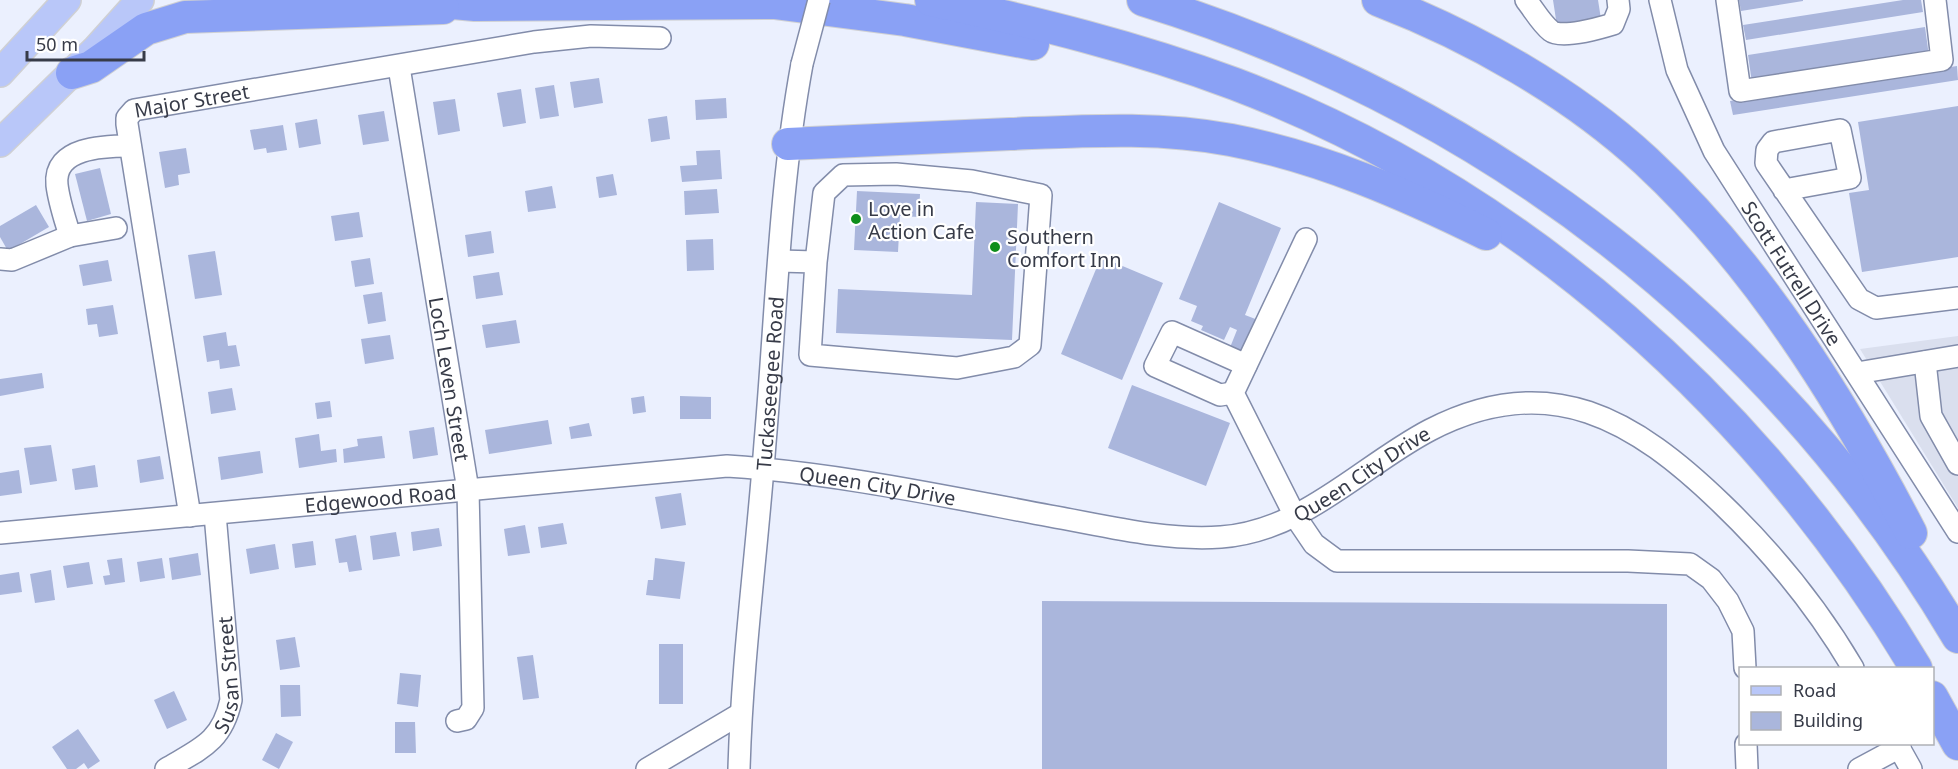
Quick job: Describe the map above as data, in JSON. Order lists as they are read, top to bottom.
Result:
{
  "streets": {
    "street": [
      "Major Street",
      "Scott Futrell Drive",
      "Loch Leven Street",
      "Tuckaseegee Road",
      "Queen City Drive",
      "Edgewood Road",
      "Susan Street"
    ]
  },
  "crossings": [
    ["Major Street", "Loch Leven Street"],
    ["Major Street", "Edgewood Road"],
    ["Loch Leven Street", "Edgewood Road"],
    ["Tuckaseegee Road", "Queen City Drive"],
    ["Tuckaseegee Road", "Edgewood Road"],
    ["Queen City Drive", "Edgewood Road"],
    ["Edgewood Road", "Susan Street"]
  ],
  "places": ["Love in Action Cafe", "Southern Comfort Inn"],
  "legend": ["Road", "Building"],
  "scale_bar": "50 m"
}
